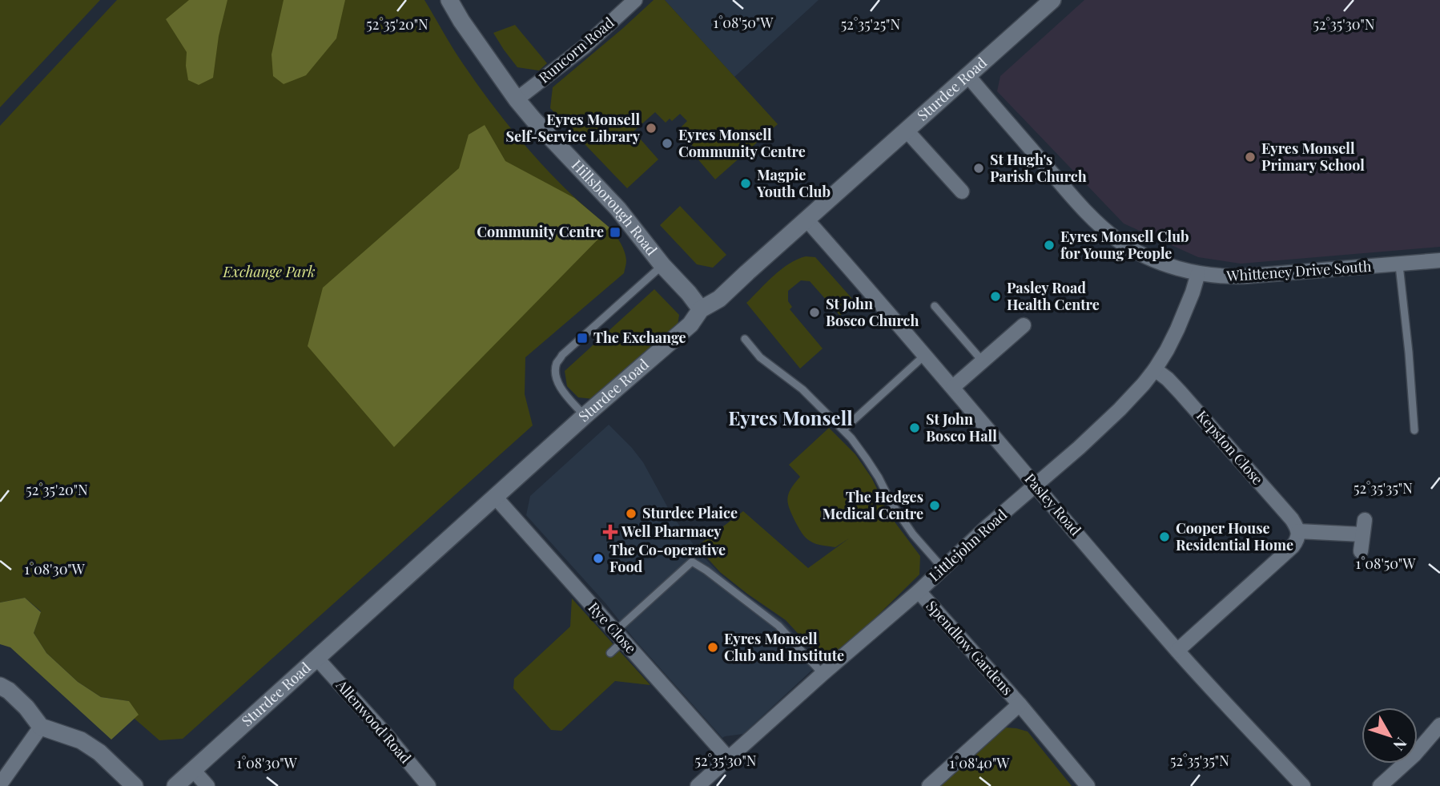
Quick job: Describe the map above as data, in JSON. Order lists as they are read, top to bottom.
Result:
{
  "streets": {
    "street": [
      "Runcorn Road",
      "Sturdee Road",
      "Hillsborough Road",
      "Whitteney Drive South",
      "Kepston Close",
      "Pasley Road",
      "Littlejohn Road",
      "Rye Close",
      "Spendlow Gardens",
      "Allenwood Road"
    ]
  },
  "crossings": [
    ["Runcorn Road", "Hillsborough Road"],
    ["Sturdee Road", "Hillsborough Road"],
    ["Sturdee Road", "Whitteney Drive South"],
    ["Sturdee Road", "Pasley Road"],
    ["Sturdee Road", "Rye Close"],
    ["Sturdee Road", "Allenwood Road"],
    ["Whitteney Drive South", "Littlejohn Road"],
    ["Kepston Close", "Littlejohn Road"],
    ["Pasley Road", "Littlejohn Road"],
    ["Littlejohn Road", "Rye Close"],
    ["Littlejohn Road", "Spendlow Gardens"]
  ],
  "districts": ["Eyres Monsell"],
  "parks": ["Exchange Park"],
  "places": {
    "other": [
      "Eyres Monsell Self-Service Library",
      "Eyres Monsell Community Centre",
      "Eyres Monsell Primary School",
      "St Hugh's Parish Church",
      "Magpie Youth Club",
      "Eyres Monsell Club for Young People",
      "Pasley Road Health Centre",
      "St John Bosco Church",
      "St John Bosco Hall",
      "The Hedges Medical Centre",
      "Sturdee Plaice",
      "Cooper House Residential Home",
      "The Co-operative Food",
      "Eyres Monsell Club and Institute"
    ],
    "transit": ["Community Centre", "The Exchange"],
    "health": ["Well Pharmacy"]
  },
  "north": "bottom right",
  "coordinates": [
    "1°08'50\"W",
    "52°35'25\"N",
    "52°35'20\"N",
    "52°35'30\"N",
    "52°35'35\"N",
    "1°08'30\"W",
    "1°08'40\"W"
  ]
}
